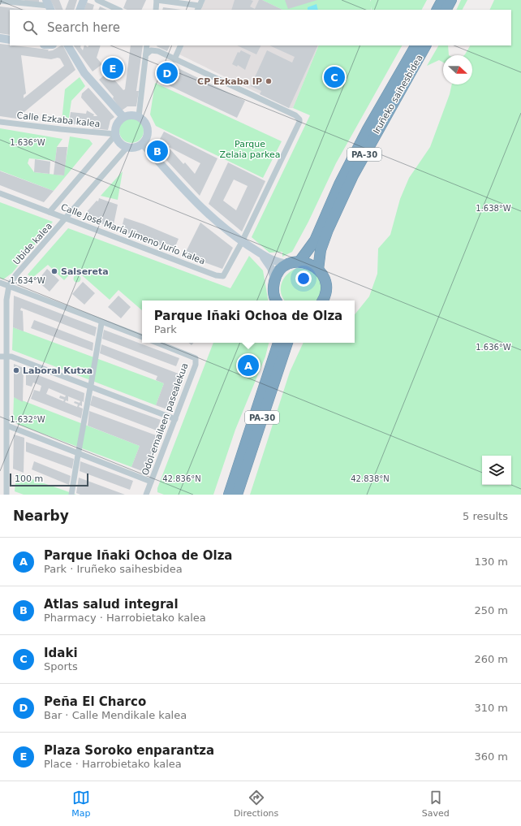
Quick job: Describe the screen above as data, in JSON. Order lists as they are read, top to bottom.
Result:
{
  "streets": {
    "highway": ["Iruñeko saihesbidea", "PA-30"],
    "street": [
      "Calle Ezkaba kalea",
      "Calle José María Jimeno Jurío kalea",
      "Ubide kalea",
      "Odol-emaileen pasealekua"
    ]
  },
  "crossings": [
    ["Calle Ezkaba kalea", "Ubide kalea"],
    ["Calle José María Jimeno Jurío kalea", "Ubide kalea"]
  ],
  "parks": ["Parque Zelaia parkea"],
  "places": ["CP Ezkaba IP", "Salsereta", "Laboral Kutxa"],
  "scale_bar": "100 m",
  "north": "right",
  "page": {
    "search": "Search here",
    "pins": [
      "E",
      "D",
      "C",
      "B",
      "A"
    ],
    "popup": ["Parque Iñaki Ochoa de Olza", "Park"],
    "scale": "100 m",
    "heading": ["Nearby", "5 results"],
    "list": [
      {
        "mark": "A",
        "name": "Parque Iñaki Ochoa de Olza",
        "note": "Park · Iruñeko saihesbidea",
        "value": "130 m"
      },
      {
        "mark": "B",
        "name": "Atlas salud integral",
        "note": "Pharmacy · Harrobietako kalea",
        "value": "250 m"
      },
      {
        "mark": "C",
        "name": "Idaki",
        "note": "Sports",
        "value": "260 m"
      },
      {
        "mark": "D",
        "name": "Peña El Charco",
        "note": "Bar · Calle Mendikale kalea",
        "value": "310 m"
      },
      {
        "mark": "E",
        "name": "Plaza Soroko enparantza",
        "note": "Place · Harrobietako kalea",
        "value": "360 m"
      }
    ],
    "nav": ["Map", "Directions", "Saved"]
  },
  "coordinates": [
    "1.636°W",
    "1.638°W",
    "1.634°W",
    "1.632°W",
    "42.836°N",
    "42.838°N"
  ]
}
